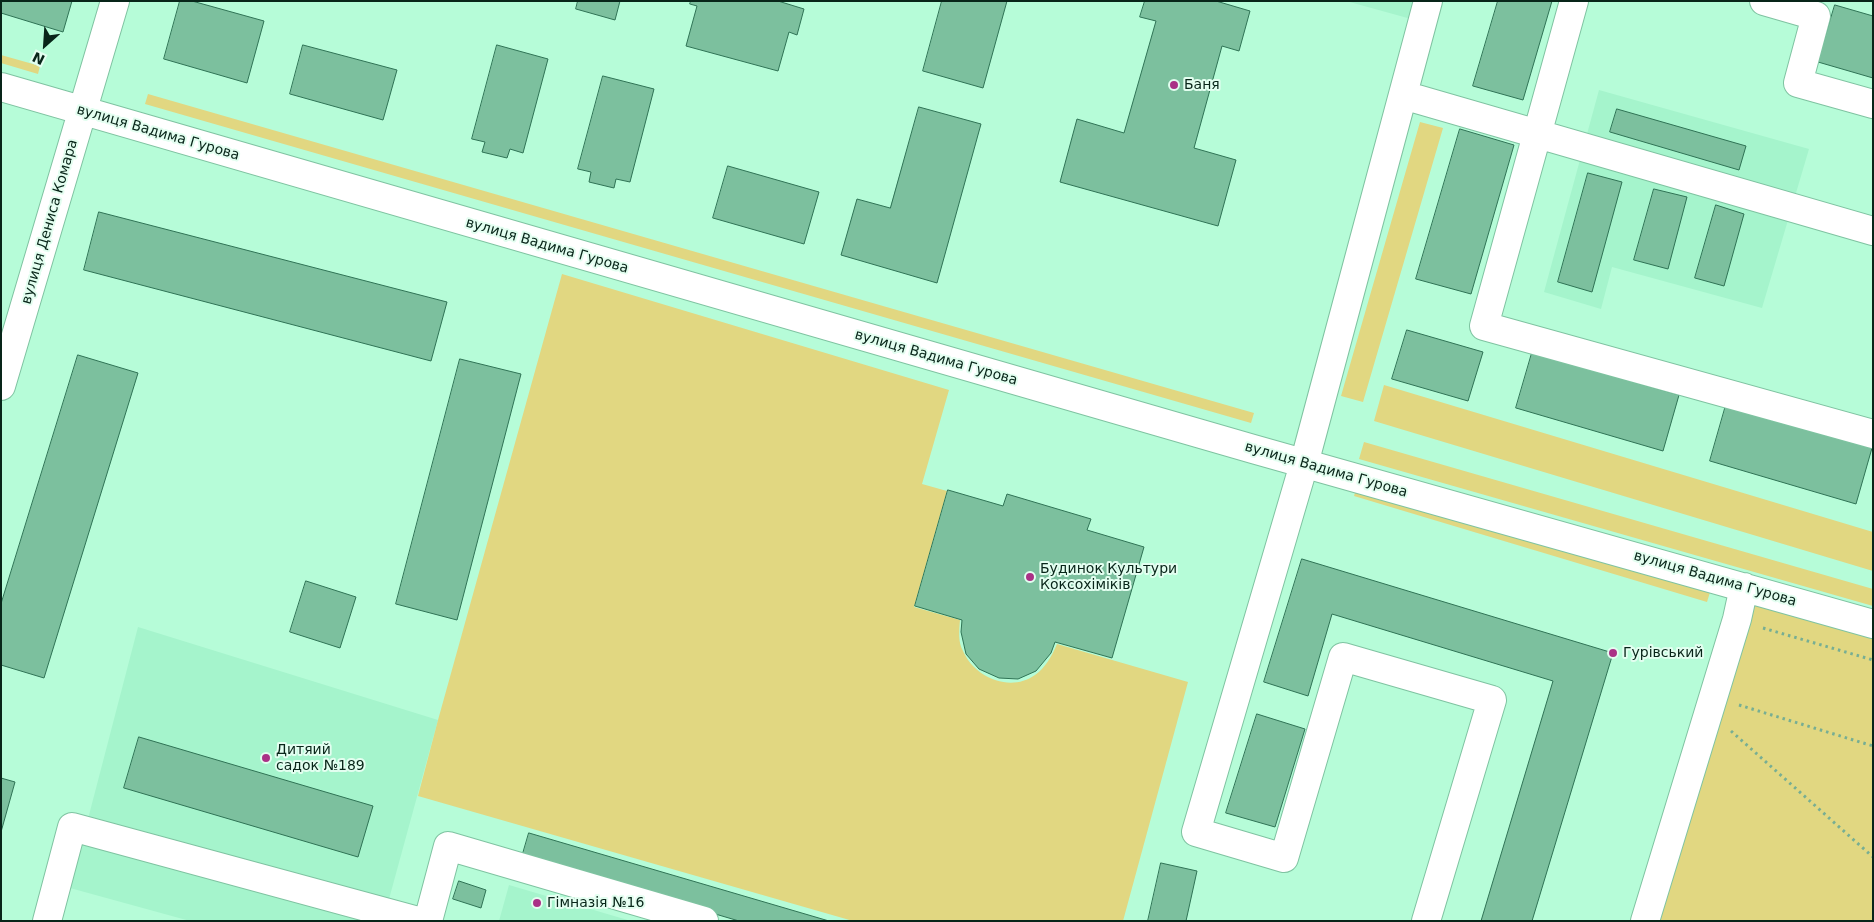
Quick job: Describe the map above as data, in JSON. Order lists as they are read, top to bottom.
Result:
{
  "streets": {
    "street": ["вулиця Вадима Гурова", "вулиця Дениса Комара"]
  },
  "crossings": [
    ["вулиця Вадима Гурова", "вулиця Дениса Комара"]
  ],
  "places": [
    "Баня",
    "Будинок Культури Коксохіміків",
    "Гурівський",
    "Дитяий садок №189",
    "Гімназія №16"
  ],
  "north": "bottom left"
}
